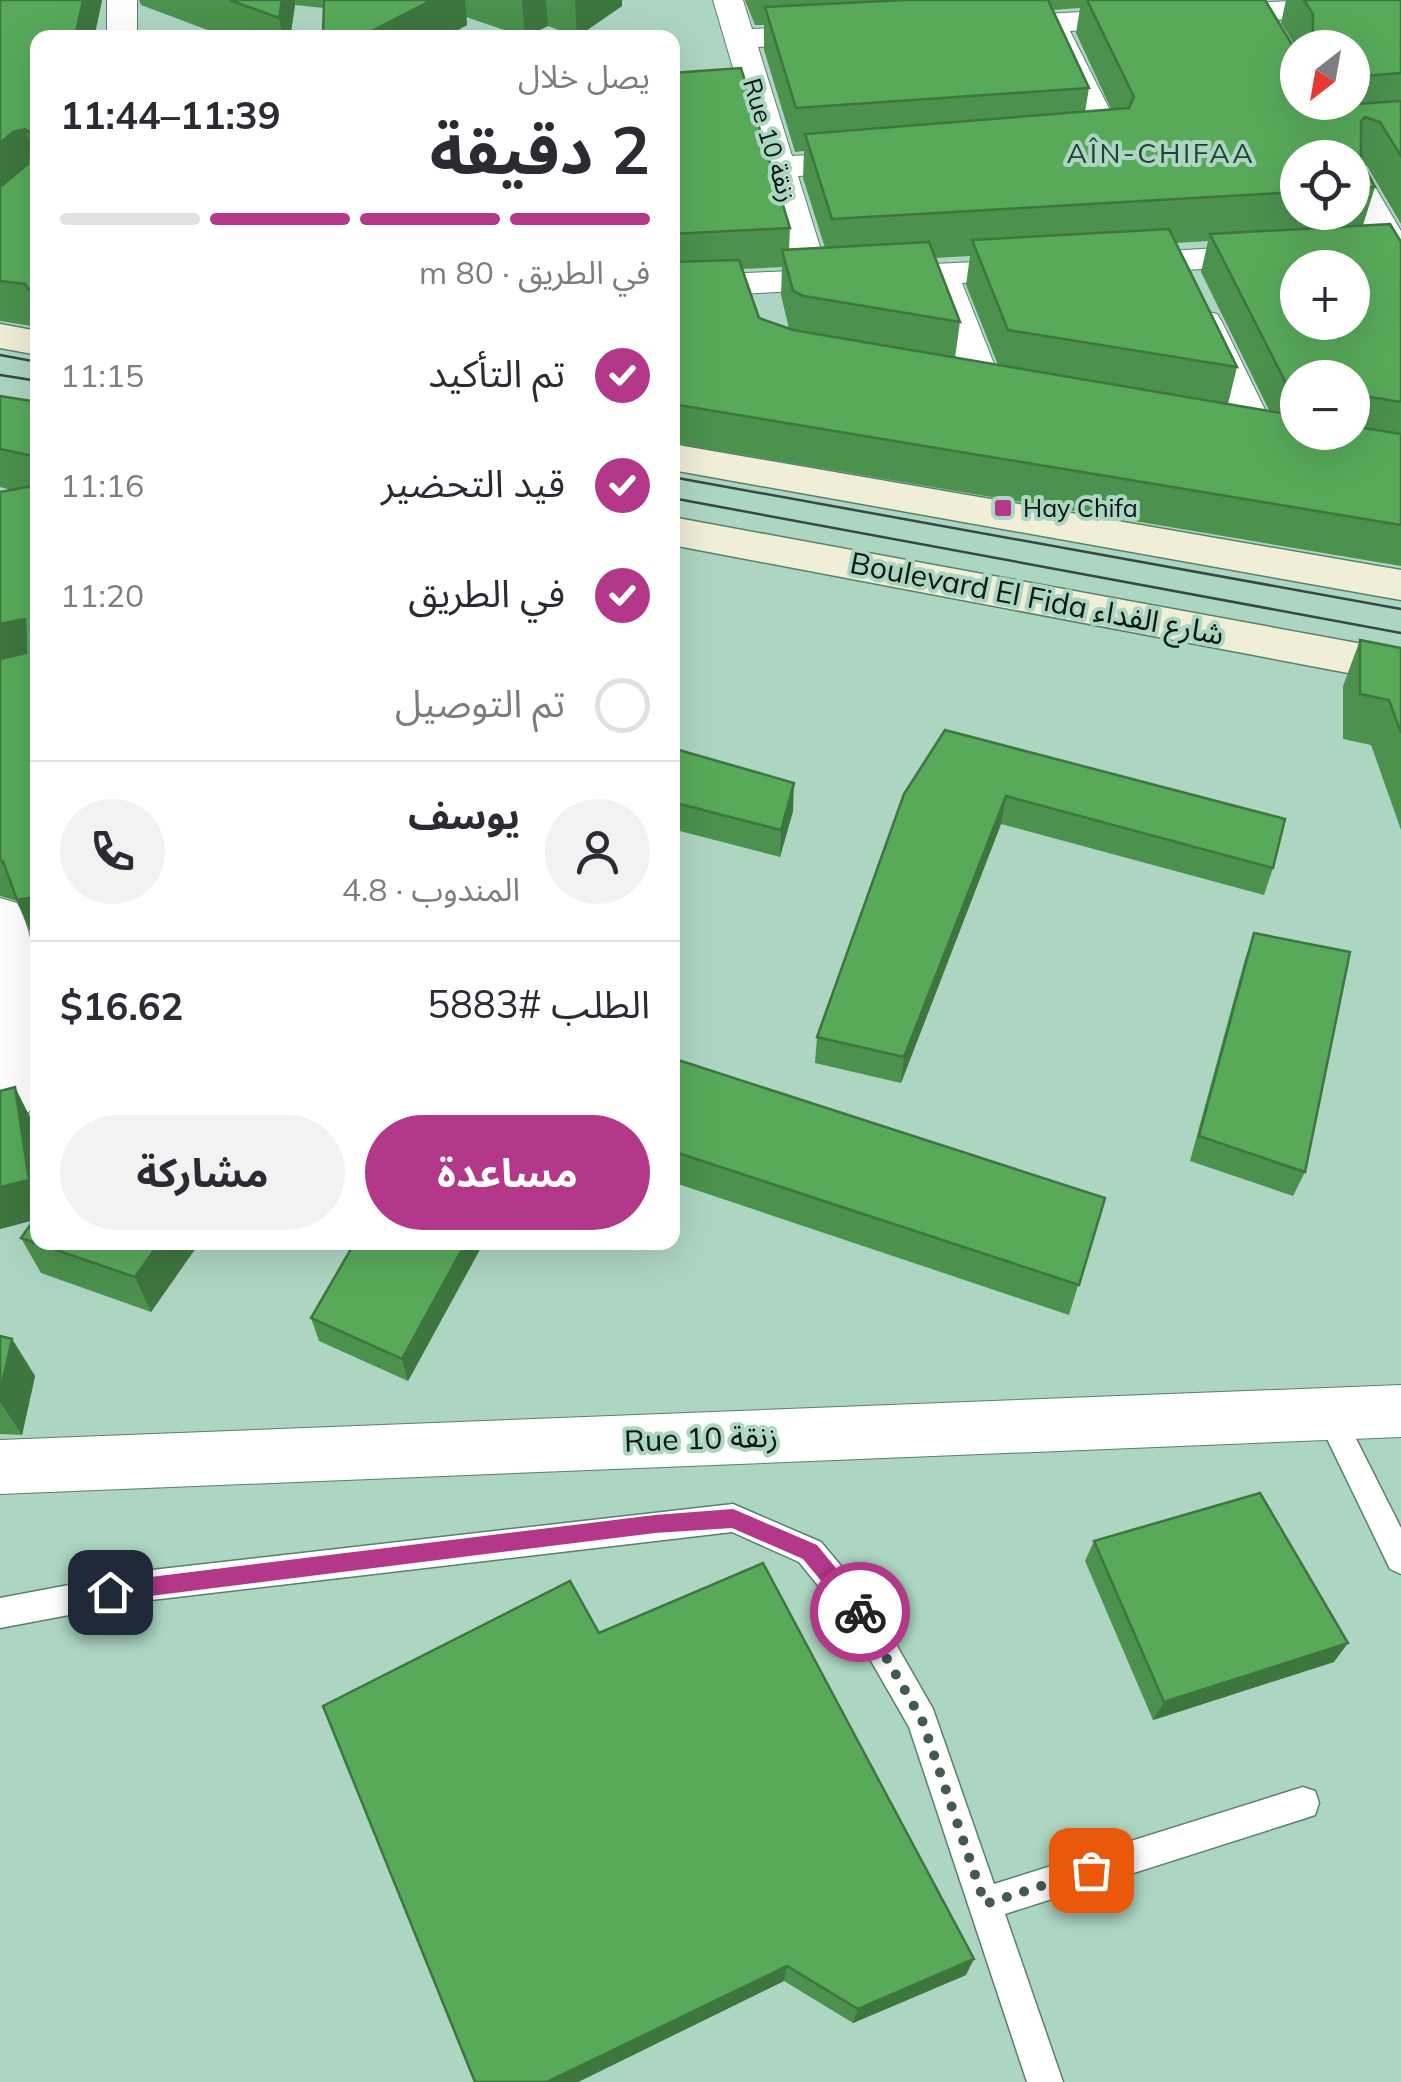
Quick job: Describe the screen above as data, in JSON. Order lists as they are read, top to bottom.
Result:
{
  "streets": {
    "main road": ["Boulevard El Fida شارع الفداء"],
    "street": ["Rue 10 زنقة"]
  },
  "districts": ["AÎN-CHIFAA"],
  "places": {
    "transit": ["Hay Chifa"]
  },
  "north": "bottom left",
  "page": {
    "map_buttons": ["+", "−"],
    "heading": ["2 دقيقة", "يصل خلال", "11:39–11:44"],
    "panel": [
      "يوسف",
      "المندوب · 4.8",
      "الطلب #5883",
      "$16.62"
    ],
    "bar": "في الطريق · 80 m",
    "list": [
      ["تم التأكيد", "11:15"],
      ["قيد التحضير", "11:16"],
      ["في الطريق", "11:20"],
      "تم التوصيل"
    ],
    "buttons": ["مساعدة", "مشاركة"]
  }
}
